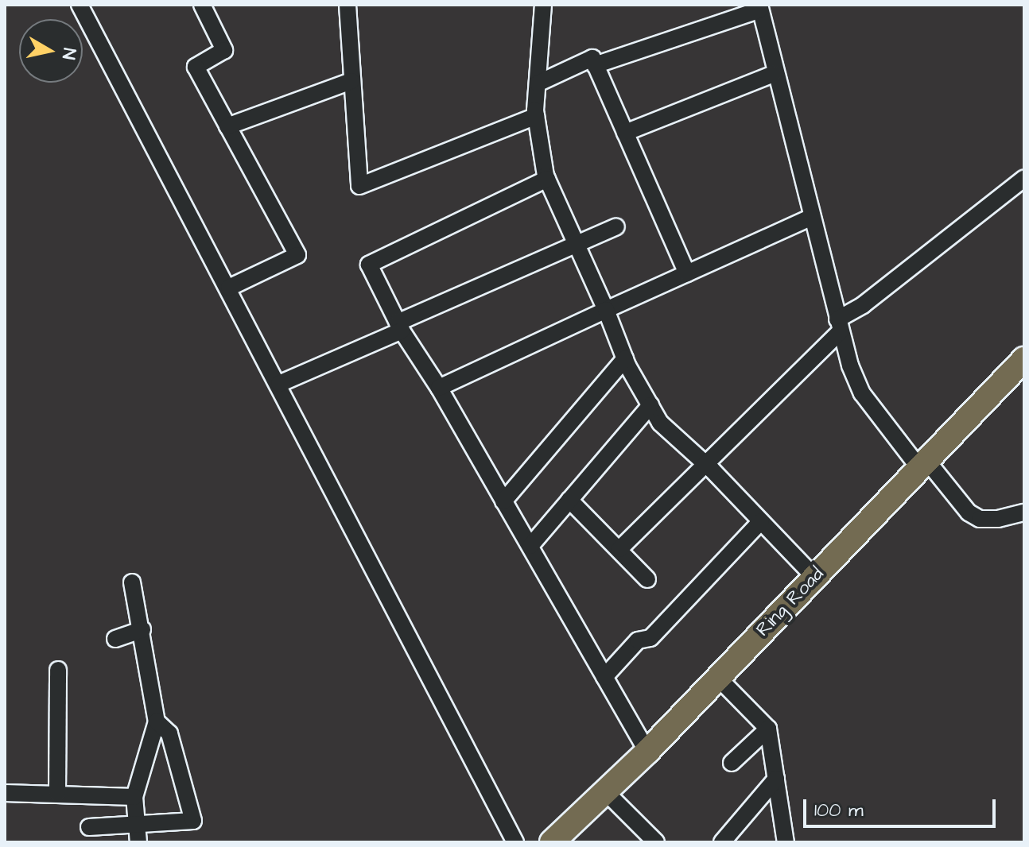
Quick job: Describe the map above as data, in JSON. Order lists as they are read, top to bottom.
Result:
{
  "streets": {
    "highway": ["Ring Road"]
  },
  "scale_bar": "100 m",
  "north": "right"
}
